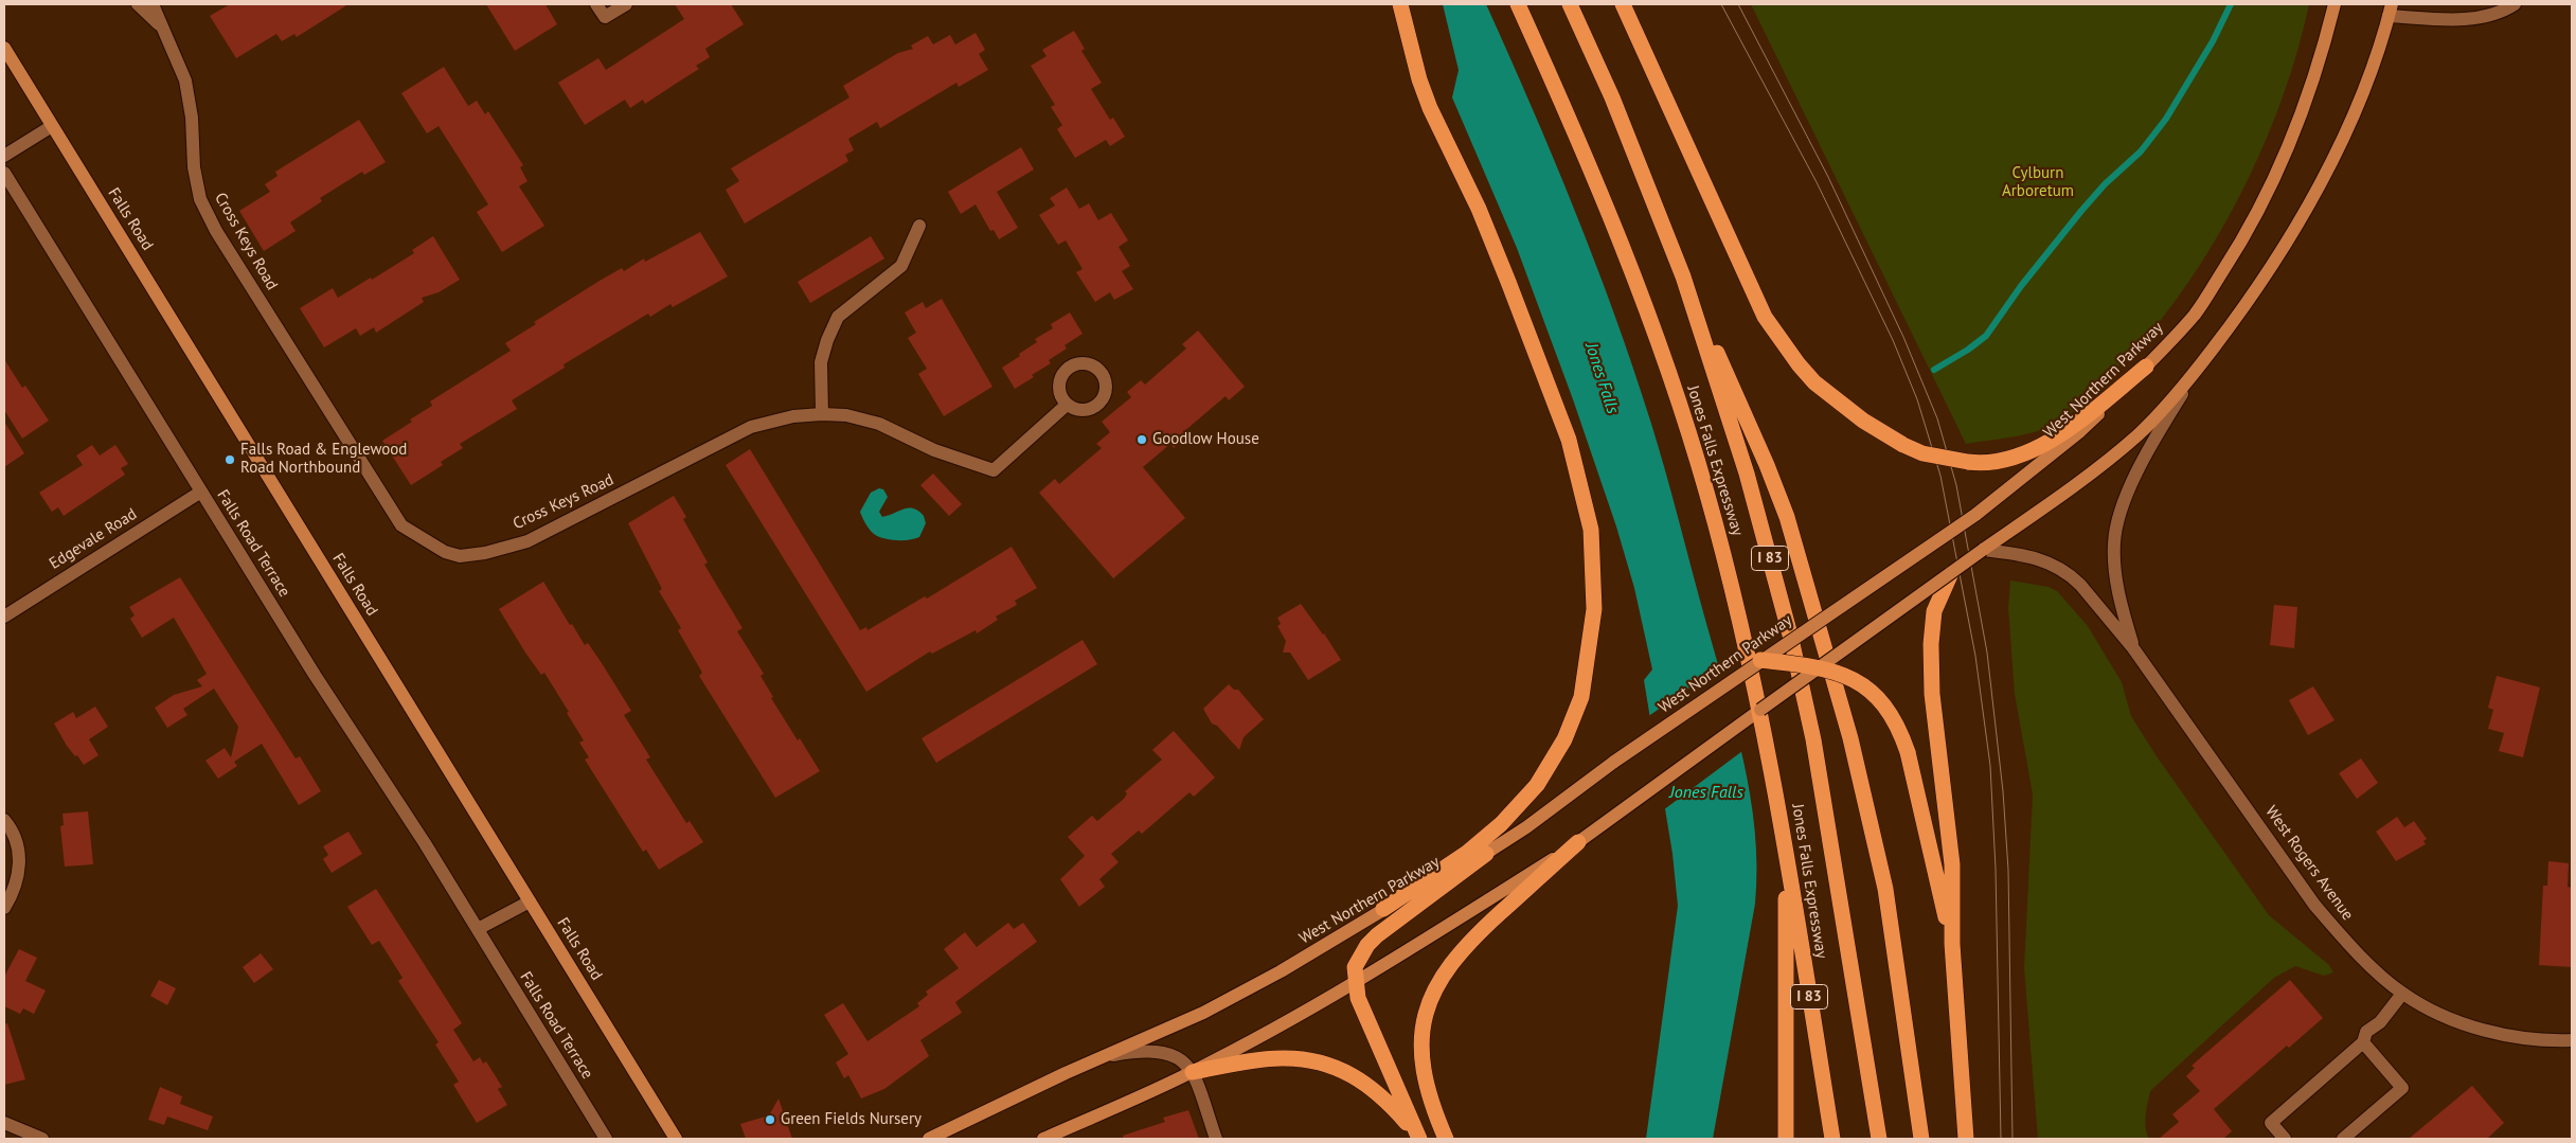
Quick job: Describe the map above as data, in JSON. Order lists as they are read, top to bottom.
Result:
{
  "streets": {
    "highway": ["Jones Falls Expressway", "I 83"],
    "main road": ["Falls Road", "West Northern Parkway"],
    "street": [
      "Cross Keys Road",
      "Edgevale Road",
      "Falls Road Terrace",
      "West Rogers Avenue"
    ]
  },
  "crossings": [
    ["Edgevale Road", "Falls Road Terrace"]
  ],
  "water": ["Jones Falls"],
  "parks": ["Cylburn Arboretum"],
  "places": ["Goodlow House", "Falls Road & Englewood Road Northbound", "Green Fields Nursery"]
}
